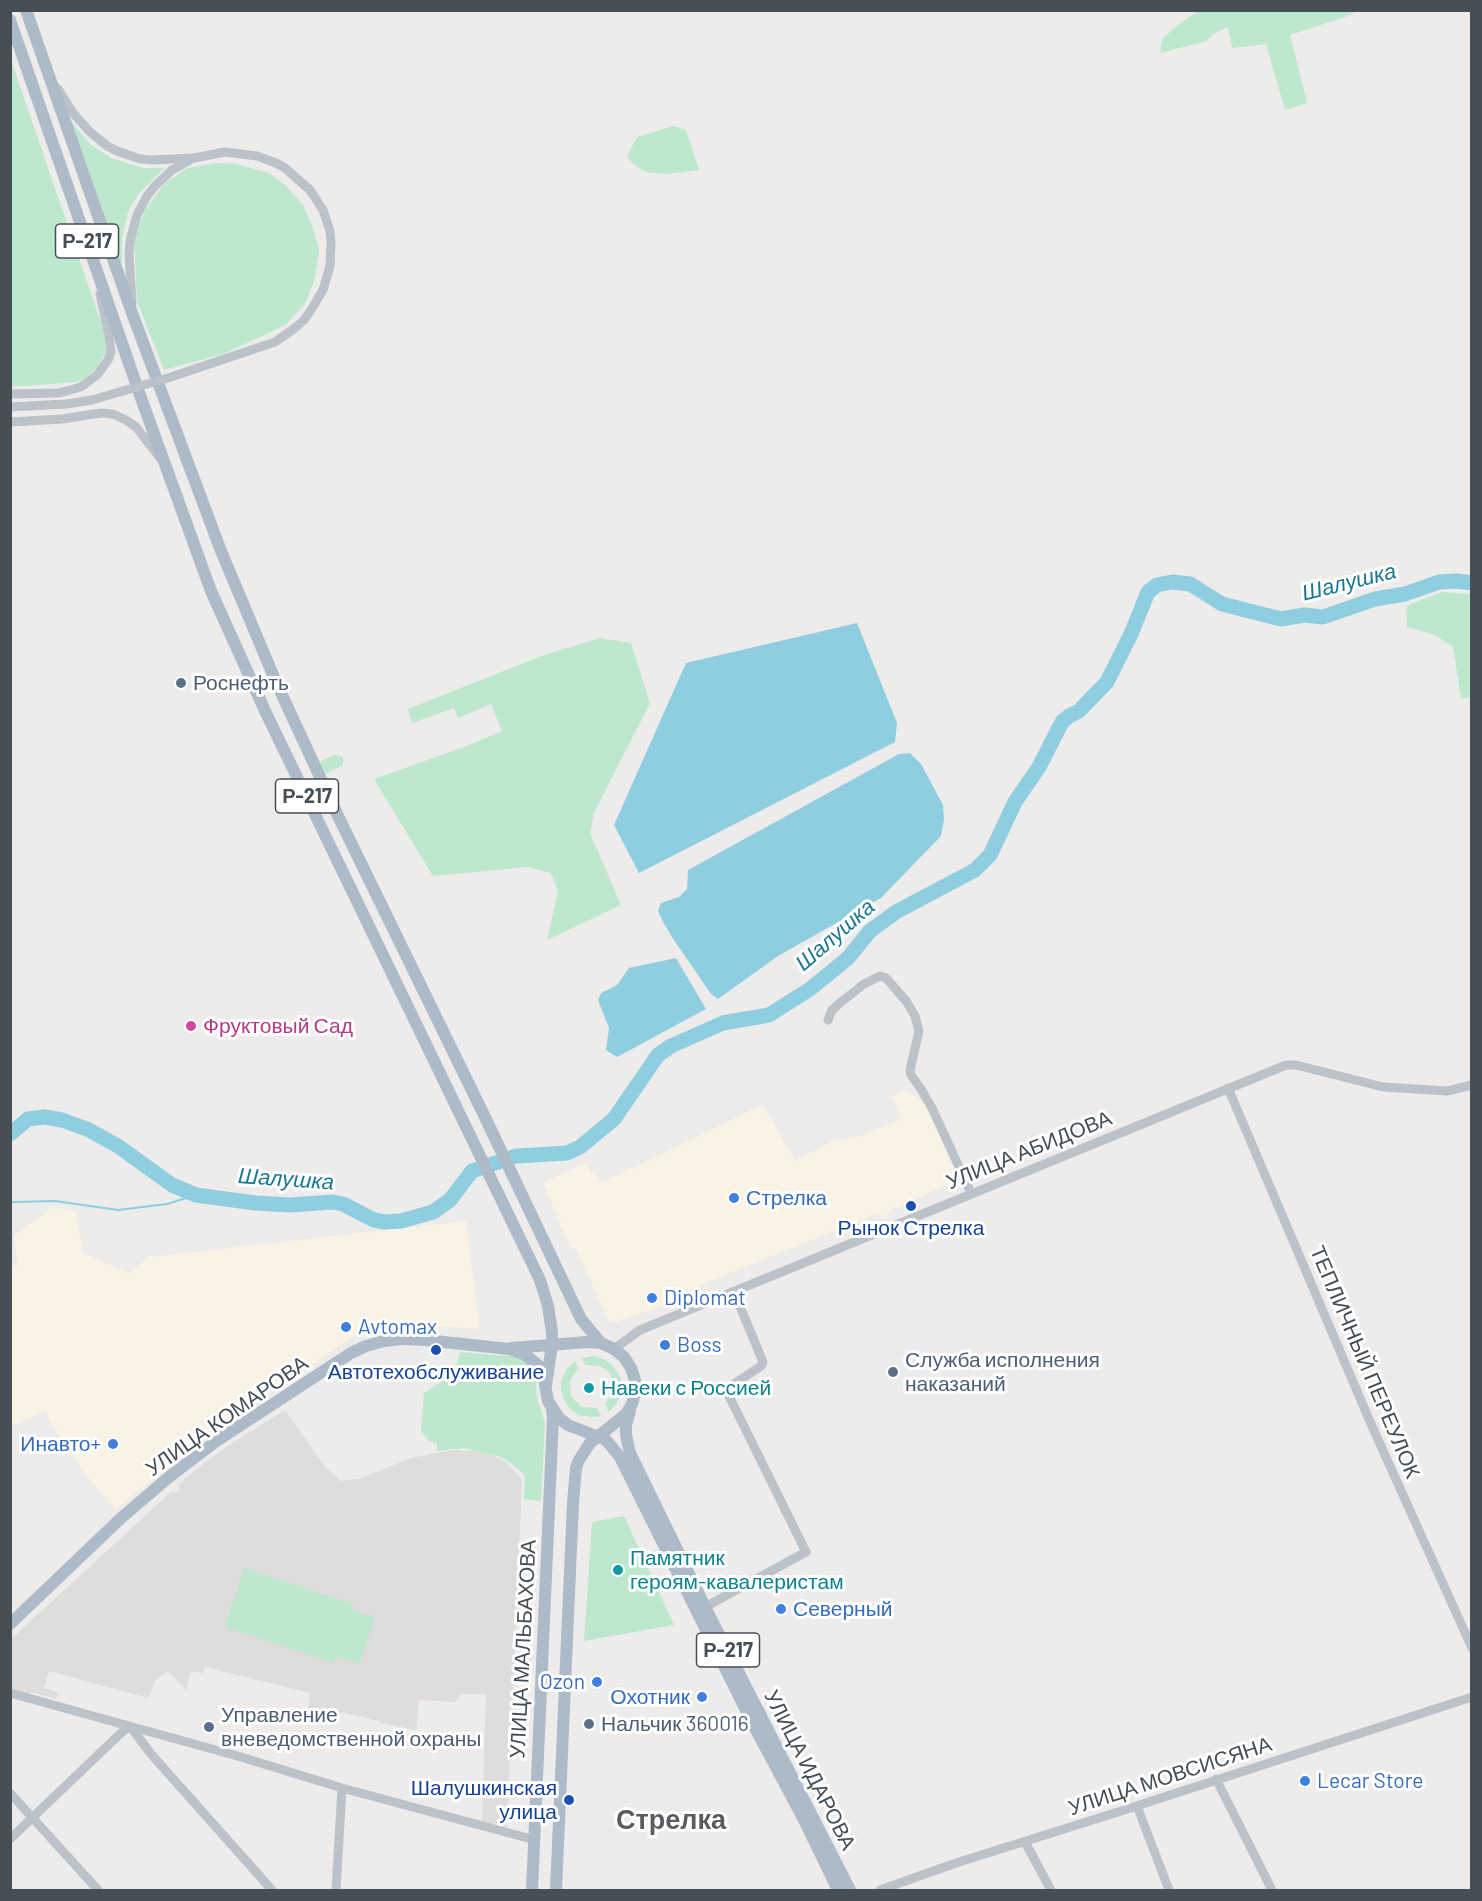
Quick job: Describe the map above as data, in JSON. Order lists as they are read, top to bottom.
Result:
{
  "streets": {
    "main road": [
      "Р-217",
      "УЛИЦА КОМАРОВА",
      "УЛИЦА МАЛЬБАХОВА",
      "УЛИЦА ИДАРОВА"
    ],
    "street": ["УЛИЦА АБИДОВА", "ТЕПЛИЧНЫЙ ПЕРЕУЛОК", "УЛИЦА МОВСИСЯНА"]
  },
  "crossings": [
    ["Р-217", "УЛИЦА АБИДОВА"],
    ["Р-217", "УЛИЦА МАЛЬБАХОВА"],
    ["Р-217", "УЛИЦА ИДАРОВА"],
    ["УЛИЦА АБИДОВА", "ТЕПЛИЧНЫЙ ПЕРЕУЛОК"],
    ["УЛИЦА АБИДОВА", "УЛИЦА МАЛЬБАХОВА"],
    ["УЛИЦА АБИДОВА", "УЛИЦА ИДАРОВА"],
    ["УЛИЦА МАЛЬБАХОВА", "УЛИЦА ИДАРОВА"]
  ],
  "districts": ["Стрелка"],
  "water": ["Шалушка"],
  "places": [
    "Роснефть",
    "Фруктовый Сад",
    "Стрелка",
    "Рынок Стрелка",
    "Diplomat",
    "Avtomax",
    "Boss",
    "Автотехобслуживание",
    "Служба исполнения наказаний",
    "Навеки с Россией",
    "Инавто+",
    "Памятник героям-кавалеристам",
    "Северный",
    "Ozon",
    "Охотник",
    "Нальчик 360016",
    "Управление вневедомственной охраны",
    "Lecar Store",
    "Шалушкинская улица"
  ]
}
